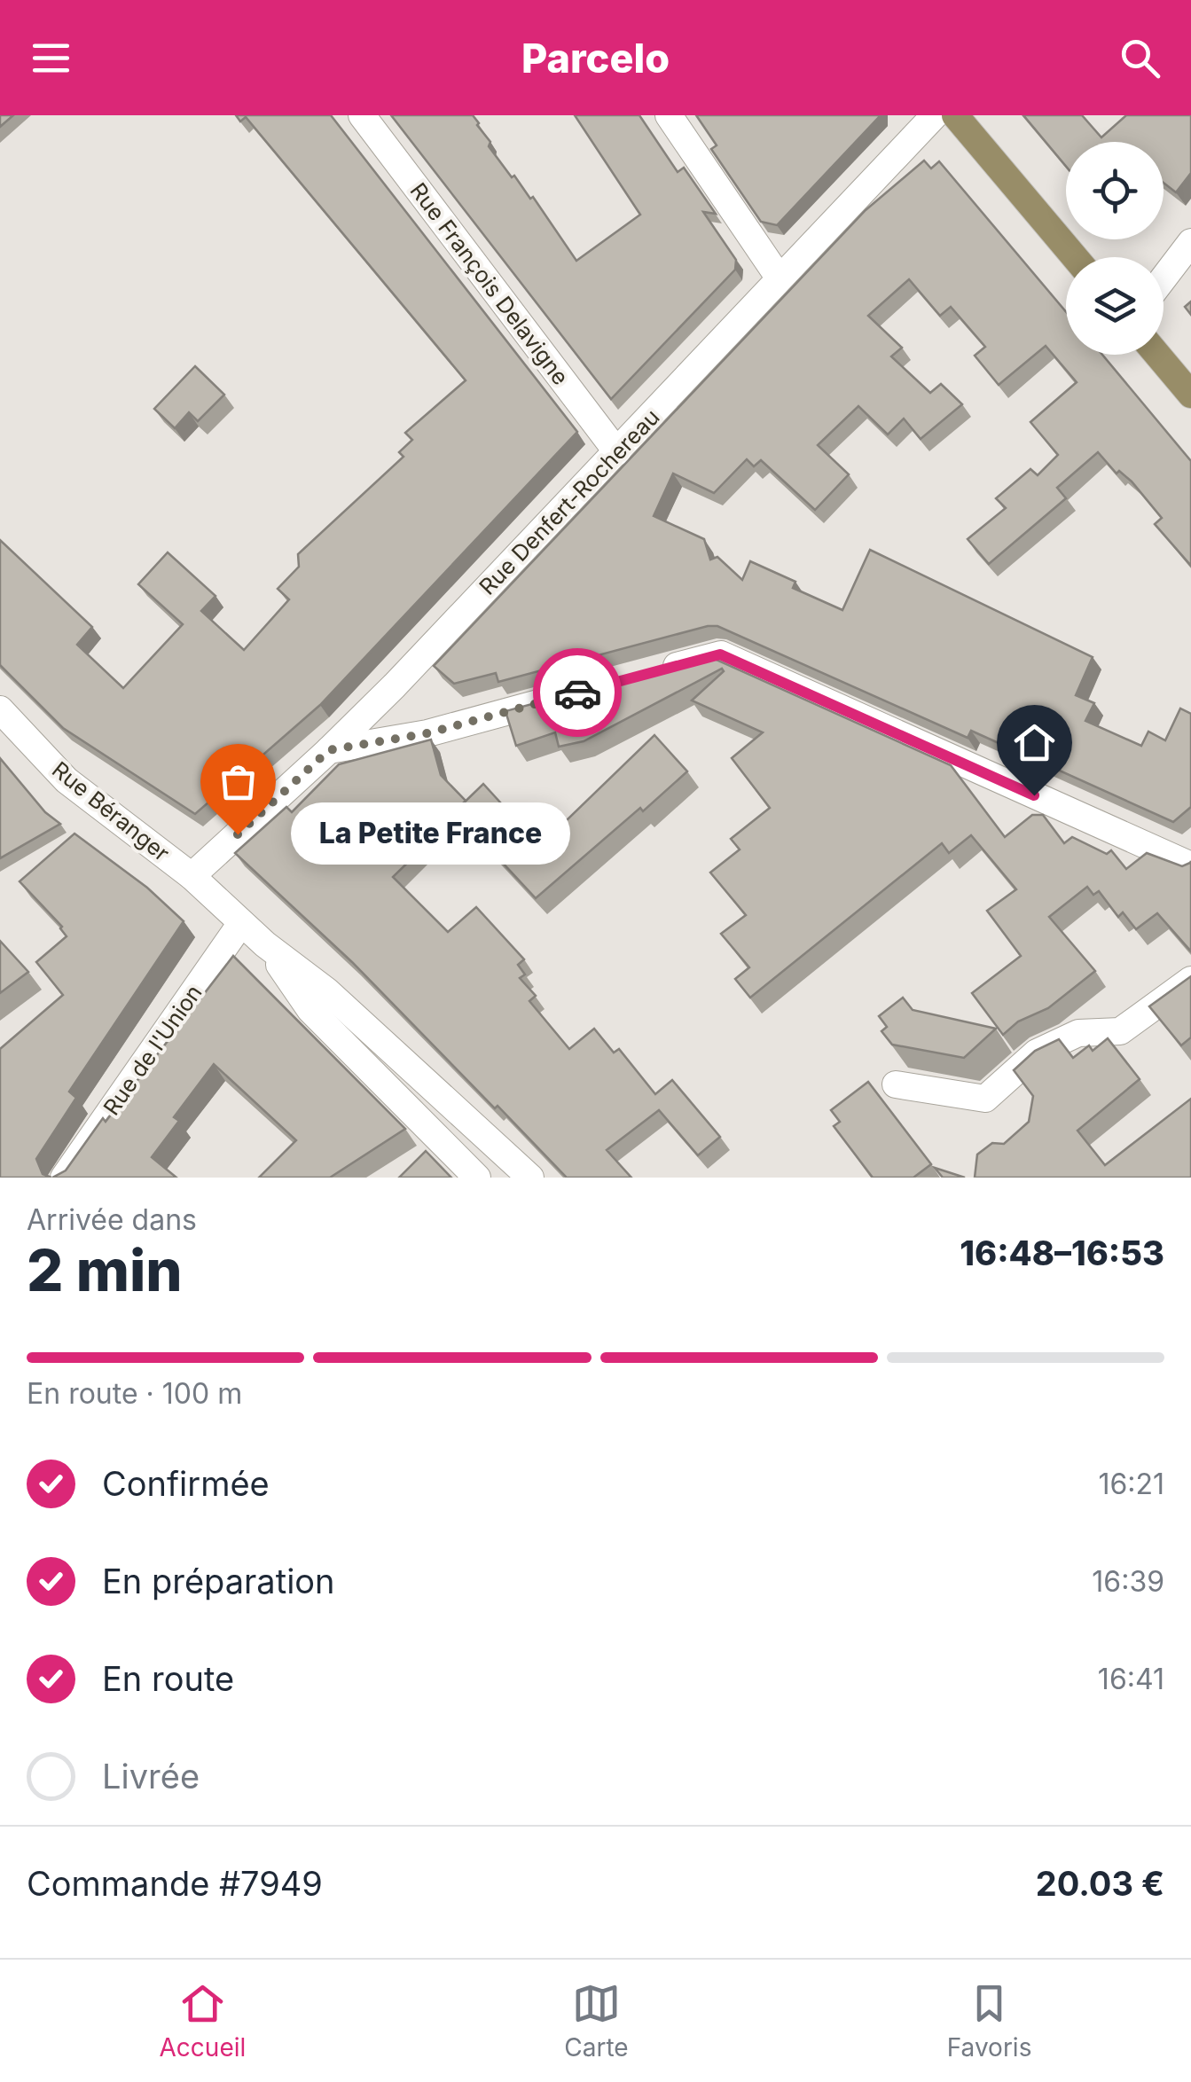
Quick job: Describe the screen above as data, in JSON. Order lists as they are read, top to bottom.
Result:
{
  "streets": {
    "street": [
      "Rue François Delavigne",
      "Rue Denfert-Rochereau",
      "Rue Béranger",
      "Rue de l'Union"
    ]
  },
  "crossings": [
    ["Rue François Delavigne", "Rue Denfert-Rochereau"],
    ["Rue Denfert-Rochereau", "Rue Béranger"],
    ["Rue Béranger", "Rue de l'Union"]
  ],
  "places": ["La Petite France"],
  "page": {
    "header": "Parcelo",
    "bubble": "La Petite France",
    "heading": ["2 min", "Arrivée dans", "16:48–16:53"],
    "panel": ["Commande #7949", "20.03 €"],
    "bar": "En route · 100 m",
    "list": [
      ["Confirmée", "16:21"],
      ["En préparation", "16:39"],
      ["En route", "16:41"],
      "Livrée"
    ],
    "tabs": ["Accueil", "Carte", "Favoris"]
  }
}
